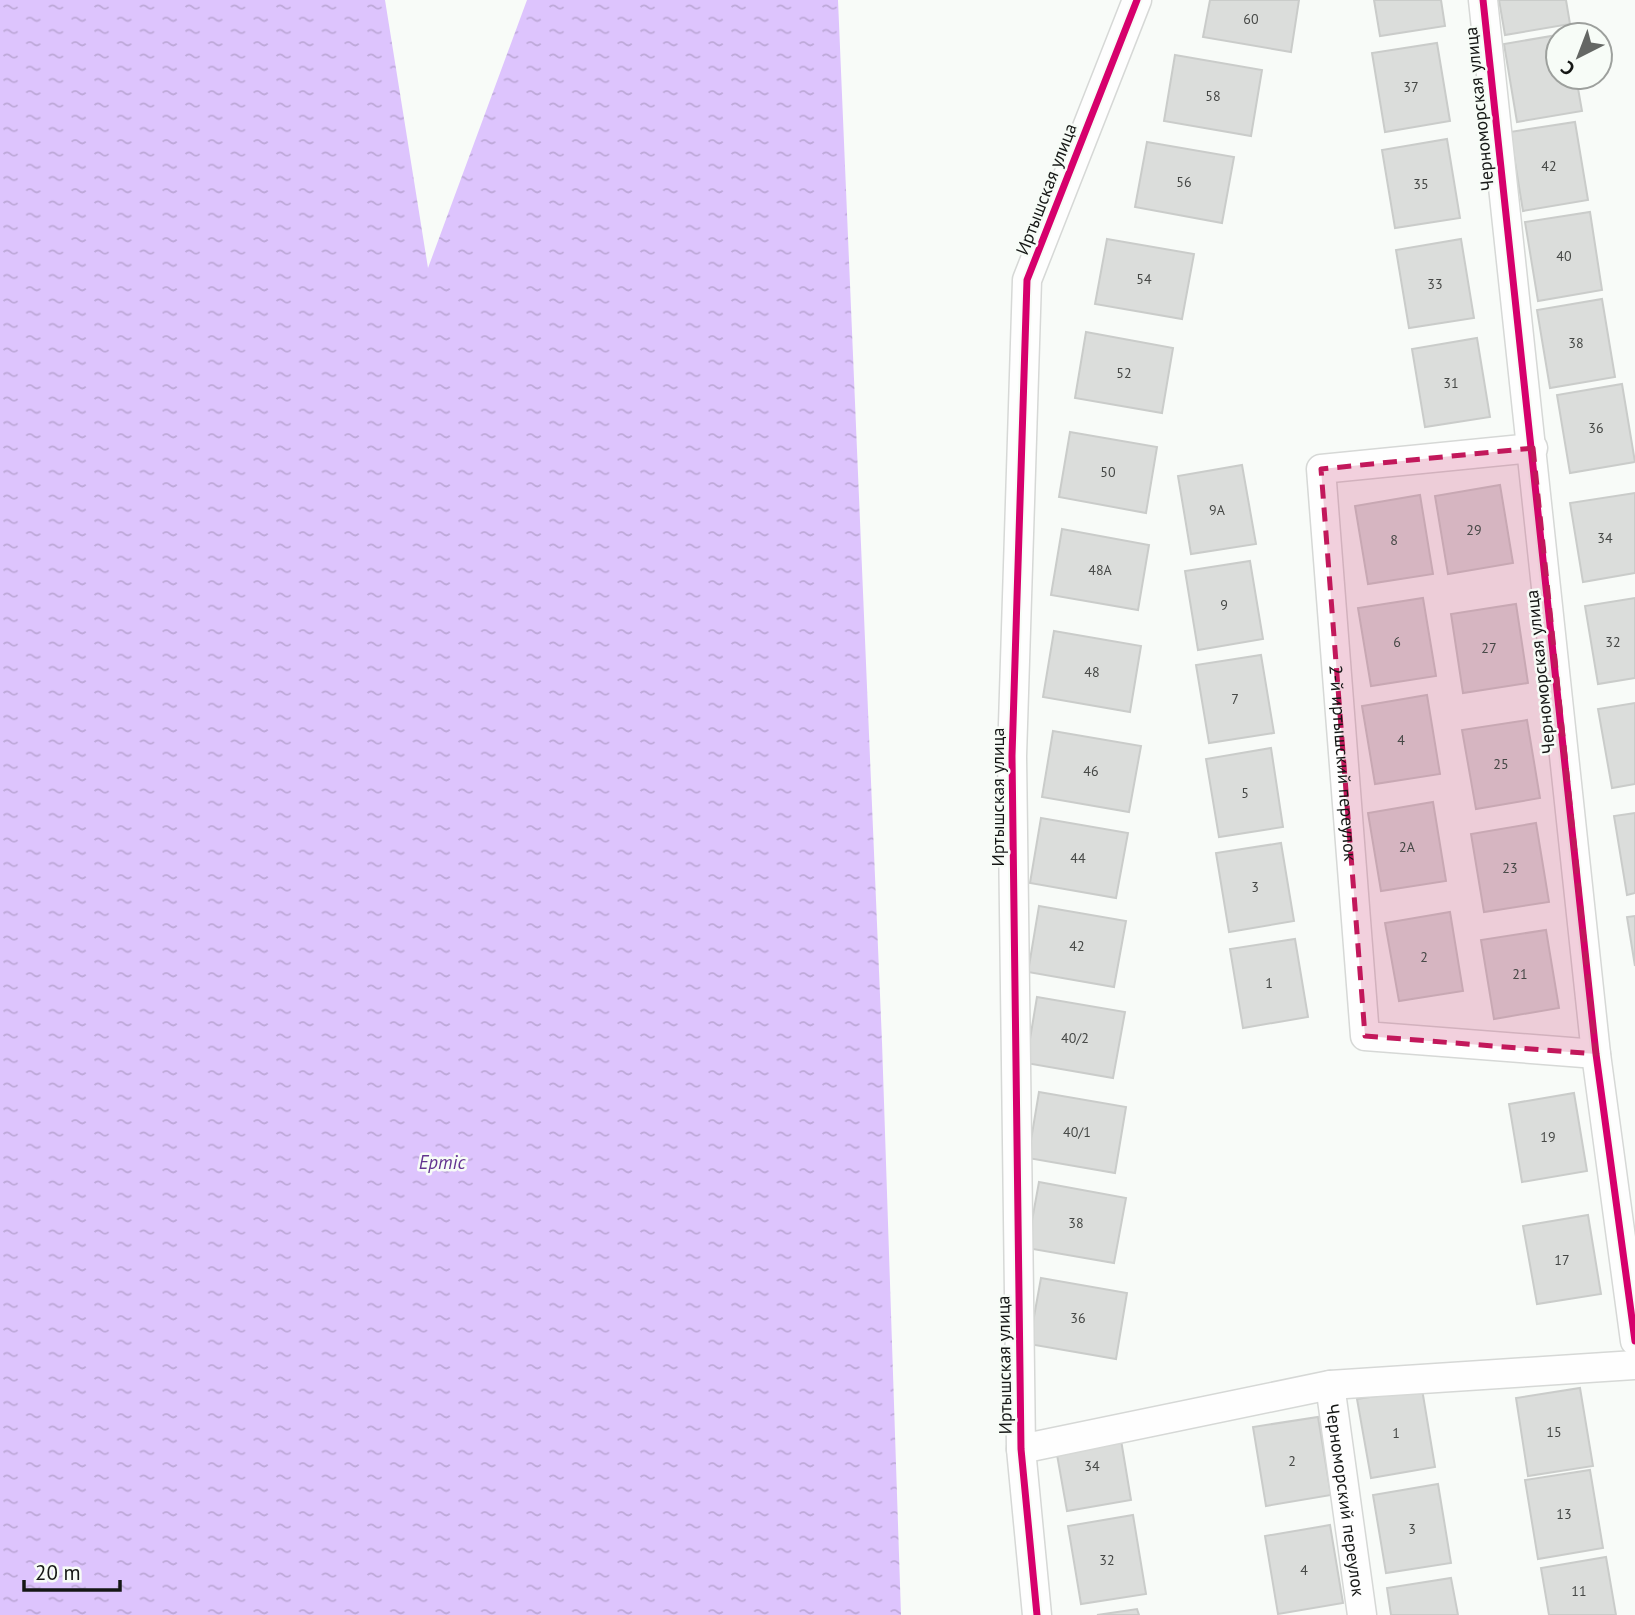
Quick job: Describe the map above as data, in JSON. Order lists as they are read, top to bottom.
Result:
{
  "streets": {
    "street": [
      "Черноморская улица",
      "Иртышская улица",
      "2-й иртышский переулок",
      "Черноморский переулок"
    ]
  },
  "crossings": [
    ["Черноморская улица", "2-й иртышский переулок"]
  ],
  "water": ["Ертіс"],
  "house_numbers": [
    "60",
    "37",
    "58",
    "42",
    "56",
    "35",
    "40",
    "54",
    "33",
    "38",
    "52",
    "31",
    "36",
    "50",
    "9А",
    "29",
    "34",
    "8",
    "48А",
    "9",
    "6",
    "32",
    "27",
    "48",
    "7",
    "4",
    "25",
    "46",
    "5",
    "2А",
    "44",
    "23",
    "3",
    "42",
    "2",
    "21",
    "1",
    "40/2",
    "40/1",
    "19",
    "38",
    "17",
    "36",
    "15",
    "1",
    "2",
    "34",
    "13",
    "3",
    "32",
    "4",
    "11"
  ],
  "scale_bar": "20 m",
  "north": "bottom left"
}
